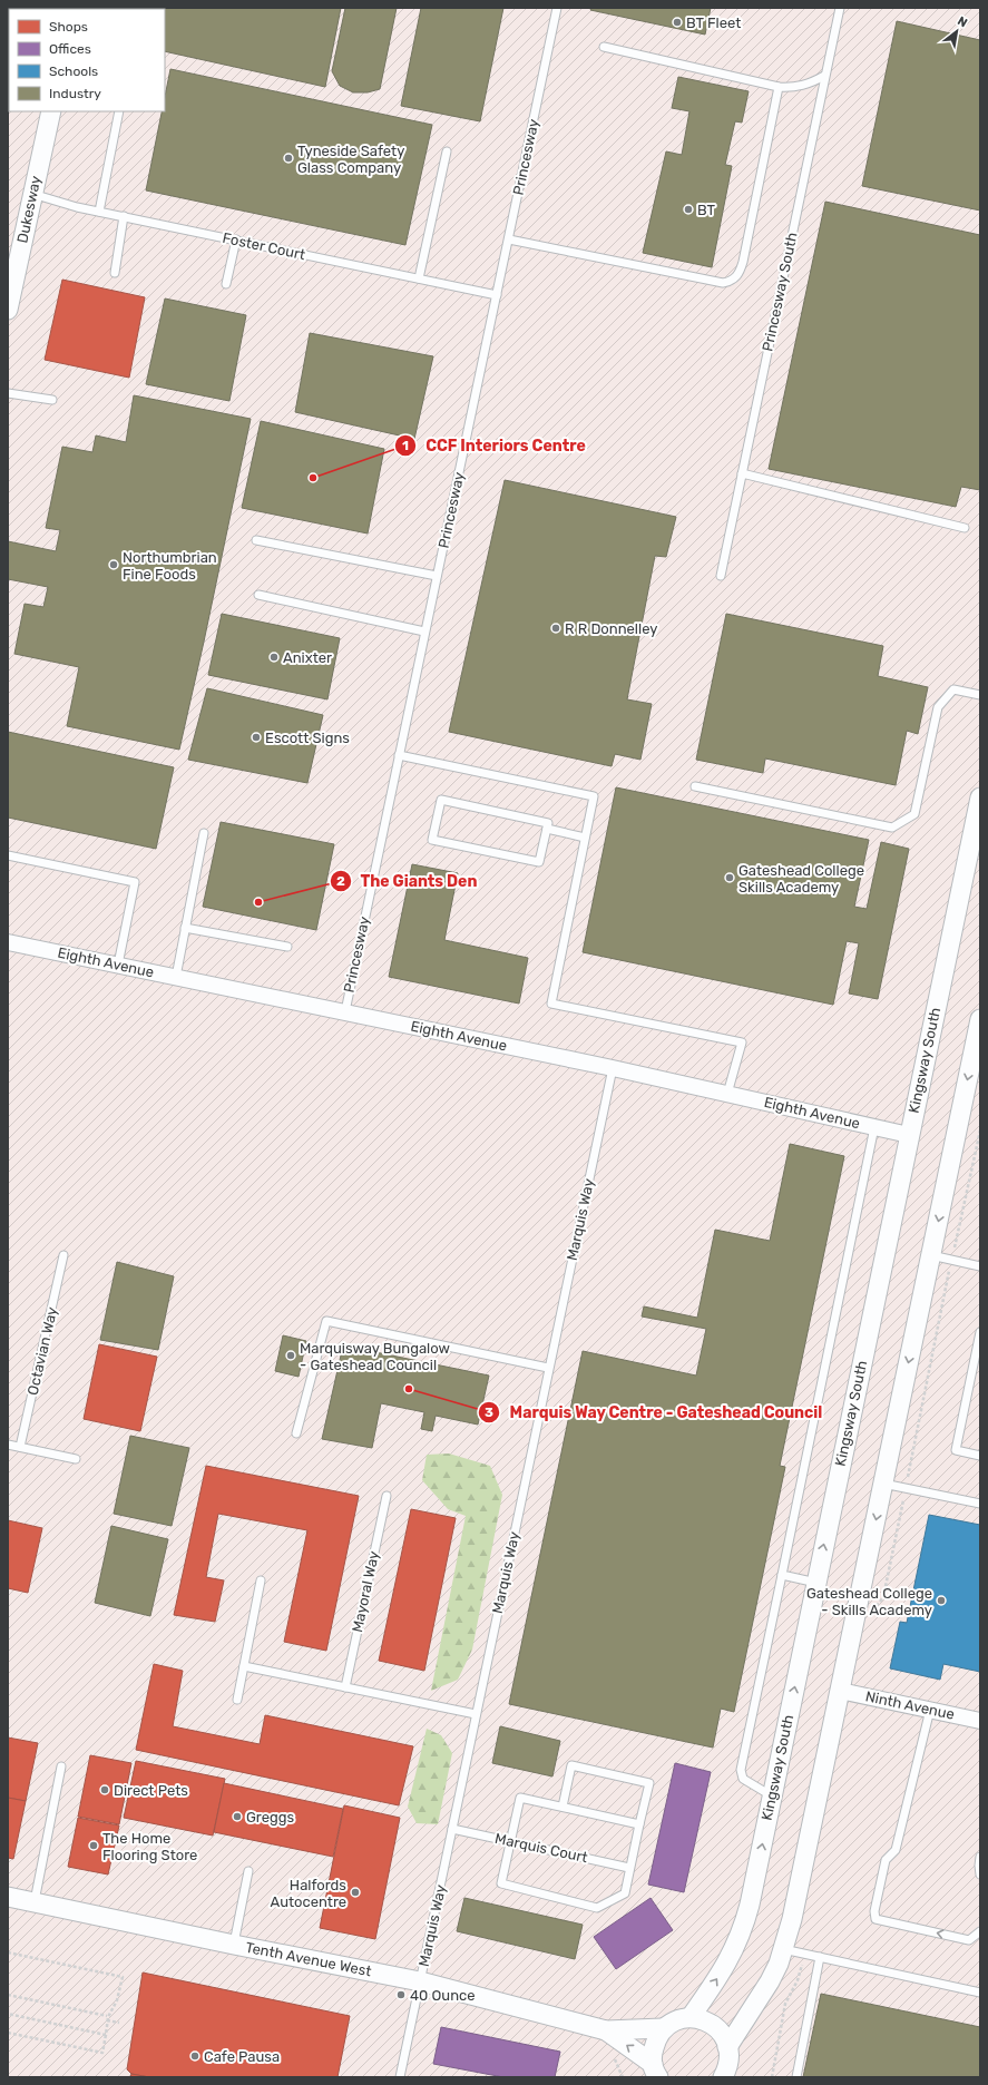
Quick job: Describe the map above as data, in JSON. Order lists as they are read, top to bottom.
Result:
{
  "streets": {
    "street": [
      "Dukesway",
      "Eighth Avenue",
      "Kingsway South",
      "Ninth Avenue",
      "Tenth Avenue West"
    ],
    "lane": [
      "Princesway",
      "Foster Court",
      "Princesway South",
      "Marquis Way",
      "Octavian Way",
      "Mayoral Way",
      "Marquis Court"
    ]
  },
  "crossings": [
    ["Princesway", "Foster Court"],
    ["Princesway", "Eighth Avenue"],
    ["Dukesway", "Foster Court"],
    ["Eighth Avenue", "Kingsway South"],
    ["Eighth Avenue", "Marquis Way"],
    ["Marquis Way", "Marquis Court"],
    ["Marquis Way", "Tenth Avenue West"]
  ],
  "places": [
    "BT Fleet",
    "Tyneside Safety Glass Company",
    "BT",
    "CCF Interiors Centre",
    "Northumbrian Fine Foods",
    "R R Donnelley",
    "Anixter",
    "Escott Signs",
    "Gateshead College Skills Academy",
    "The Giants Den",
    "Marquisway Bungalow - Gateshead Council",
    "Marquis Way Centre - Gateshead Council",
    "Gateshead College - Skills Academy",
    "Direct Pets",
    "Greggs",
    "The Home Flooring Store",
    "Halfords Autocentre",
    "40 Ounce",
    "Cafe Pausa"
  ],
  "legend": [
    "Shops",
    "Offices",
    "Schools",
    "Industry"
  ],
  "north": "top right"
}
